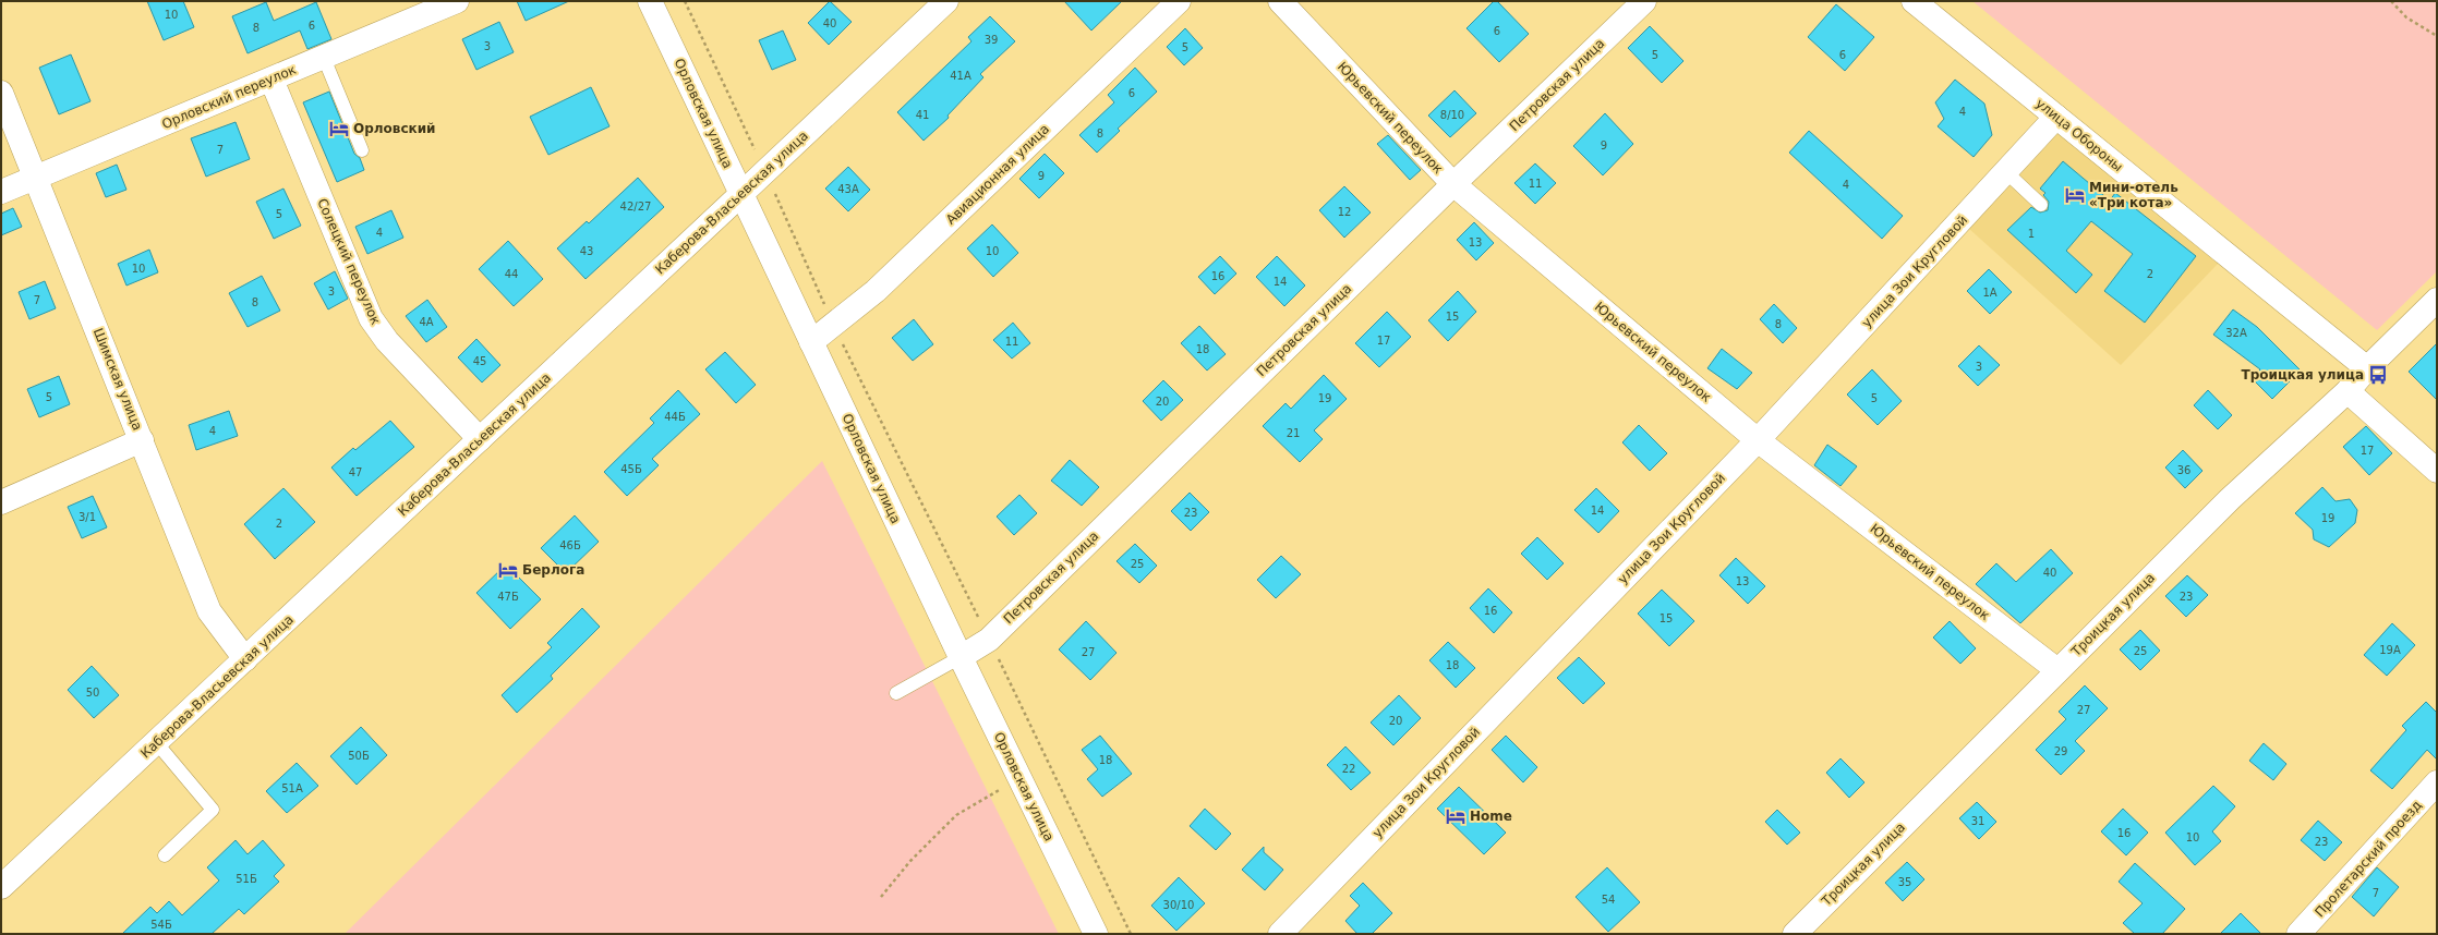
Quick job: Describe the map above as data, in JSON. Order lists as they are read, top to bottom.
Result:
{
  "streets": {
    "street": [
      "Петровская улица",
      "Орловский переулок",
      "Орловская улица",
      "Юрьевский переулок",
      "улица Обороны",
      "Авиационная улица",
      "Каберова-Власьевская улица",
      "Солецкий переулок",
      "улица Зои Кругловой",
      "Шимская улица",
      "Троицкая улица",
      "Пролетарский проезд"
    ]
  },
  "crossings": [
    ["Петровская улица", "Орловская улица"],
    ["Петровская улица", "Юрьевский переулок"],
    ["Орловский переулок", "Солецкий переулок"],
    ["Орловский переулок", "Шимская улица"],
    ["Орловская улица", "Авиационная улица"],
    ["Орловская улица", "Каберова-Власьевская улица"],
    ["Юрьевский переулок", "улица Зои Кругловой"],
    ["Юрьевский переулок", "Троицкая улица"],
    ["улица Обороны", "улица Зои Кругловой"],
    ["улица Обороны", "Троицкая улица"],
    ["Каберова-Власьевская улица", "Солецкий переулок"],
    ["Каберова-Власьевская улица", "Шимская улица"]
  ],
  "places": {
    "hotel": [
      "Орловский",
      "Мини-отель «Три кота»",
      "Берлога",
      "Home"
    ],
    "bus stop": ["Троицкая улица"]
  },
  "house_numbers": [
    "10",
    "40",
    "6",
    "8",
    "6",
    "39",
    "3",
    "5",
    "5",
    "6",
    "41А",
    "6",
    "4",
    "41",
    "8/10",
    "8",
    "9",
    "7",
    "9",
    "11",
    "4",
    "43А",
    "42/27",
    "12",
    "5",
    "4",
    "1",
    "13",
    "43",
    "10",
    "10",
    "44",
    "2",
    "16",
    "14",
    "3",
    "1А",
    "7",
    "8",
    "15",
    "4А",
    "8",
    "32А",
    "17",
    "11",
    "18",
    "45",
    "3",
    "5",
    "19",
    "5",
    "20",
    "44Б",
    "4",
    "21",
    "17",
    "45Б",
    "36",
    "47",
    "14",
    "23",
    "3/1",
    "19",
    "2",
    "46Б",
    "25",
    "40",
    "13",
    "47Б",
    "23",
    "16",
    "15",
    "19А",
    "25",
    "27",
    "18",
    "50",
    "27",
    "20",
    "29",
    "50Б",
    "18",
    "22",
    "51А",
    "31",
    "16",
    "10",
    "23",
    "51Б",
    "35",
    "7",
    "54",
    "30/10",
    "54Б"
  ]
}
